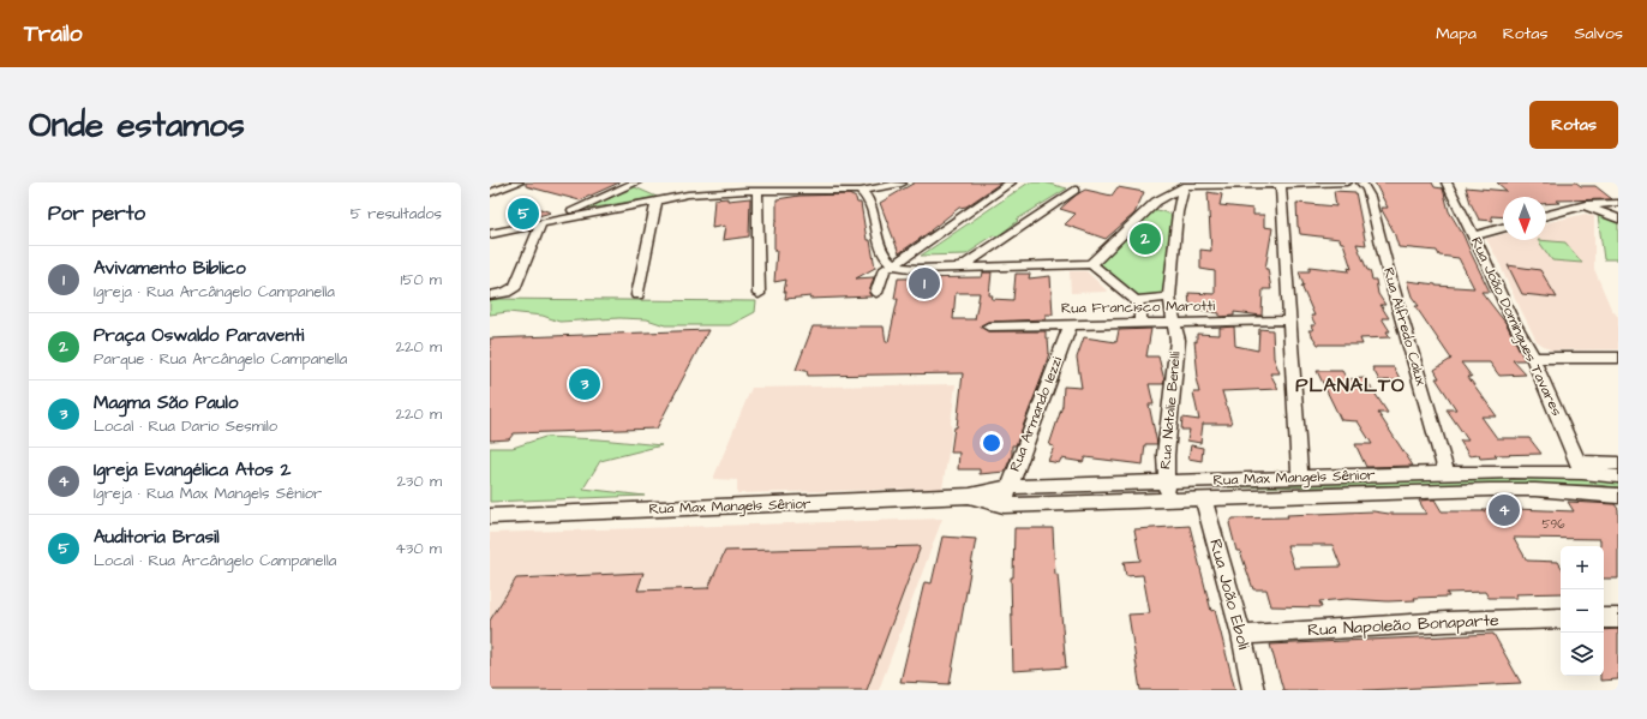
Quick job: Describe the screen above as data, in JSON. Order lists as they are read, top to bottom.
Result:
{
  "streets": {
    "street": [
      "Rua Francisco Marotti",
      "Rua Alfredo Calux",
      "Rua João Domingues Tavares",
      "Rua Natalie Benelli",
      "Rua Armando Iezzi",
      "Rua Max Mangels Sênior",
      "Rua João Eboli",
      "Rua Napoleão Bonaparte"
    ]
  },
  "crossings": [
    ["Rua Francisco Marotti", "Rua Natalie Benelli"],
    ["Rua Francisco Marotti", "Rua Armando Iezzi"],
    ["Rua Alfredo Calux", "Rua Max Mangels Sênior"],
    ["Rua João Domingues Tavares", "Rua Max Mangels Sênior"],
    ["Rua Natalie Benelli", "Rua Max Mangels Sênior"],
    ["Rua Armando Iezzi", "Rua Max Mangels Sênior"],
    ["Rua Max Mangels Sênior", "Rua João Eboli"],
    ["Rua João Eboli", "Rua Napoleão Bonaparte"]
  ],
  "districts": ["PLANALTO"],
  "house_numbers": ["596"],
  "north": "bottom",
  "page": {
    "header": "Trailo",
    "nav": ["Mapa", "Rotas", "Salvos"],
    "buttons": "Rotas",
    "title": "Onde estamos",
    "heading": ["Por perto", "5 resultados"],
    "pins": [
      "5",
      "2",
      "1",
      "3",
      "4"
    ],
    "list": [
      {
        "mark": "1",
        "name": "Avivamento Biblico",
        "note": "Igreja · Rua Arcângelo Campanella",
        "value": "150 m"
      },
      {
        "mark": "2",
        "name": "Praça Oswaldo Paraventi",
        "note": "Parque · Rua Arcângelo Campanella",
        "value": "220 m"
      },
      {
        "mark": "3",
        "name": "Magma São Paulo",
        "note": "Local · Rua Dario Sesmilo",
        "value": "220 m"
      },
      {
        "mark": "4",
        "name": "Igreja Evangélica Atos 2",
        "note": "Igreja · Rua Max Mangels Sênior",
        "value": "230 m"
      },
      {
        "mark": "5",
        "name": "Auditoria Brasil",
        "note": "Local · Rua Arcângelo Campanella",
        "value": "430 m"
      }
    ],
    "map_buttons": ["+", "−"]
  }
}
